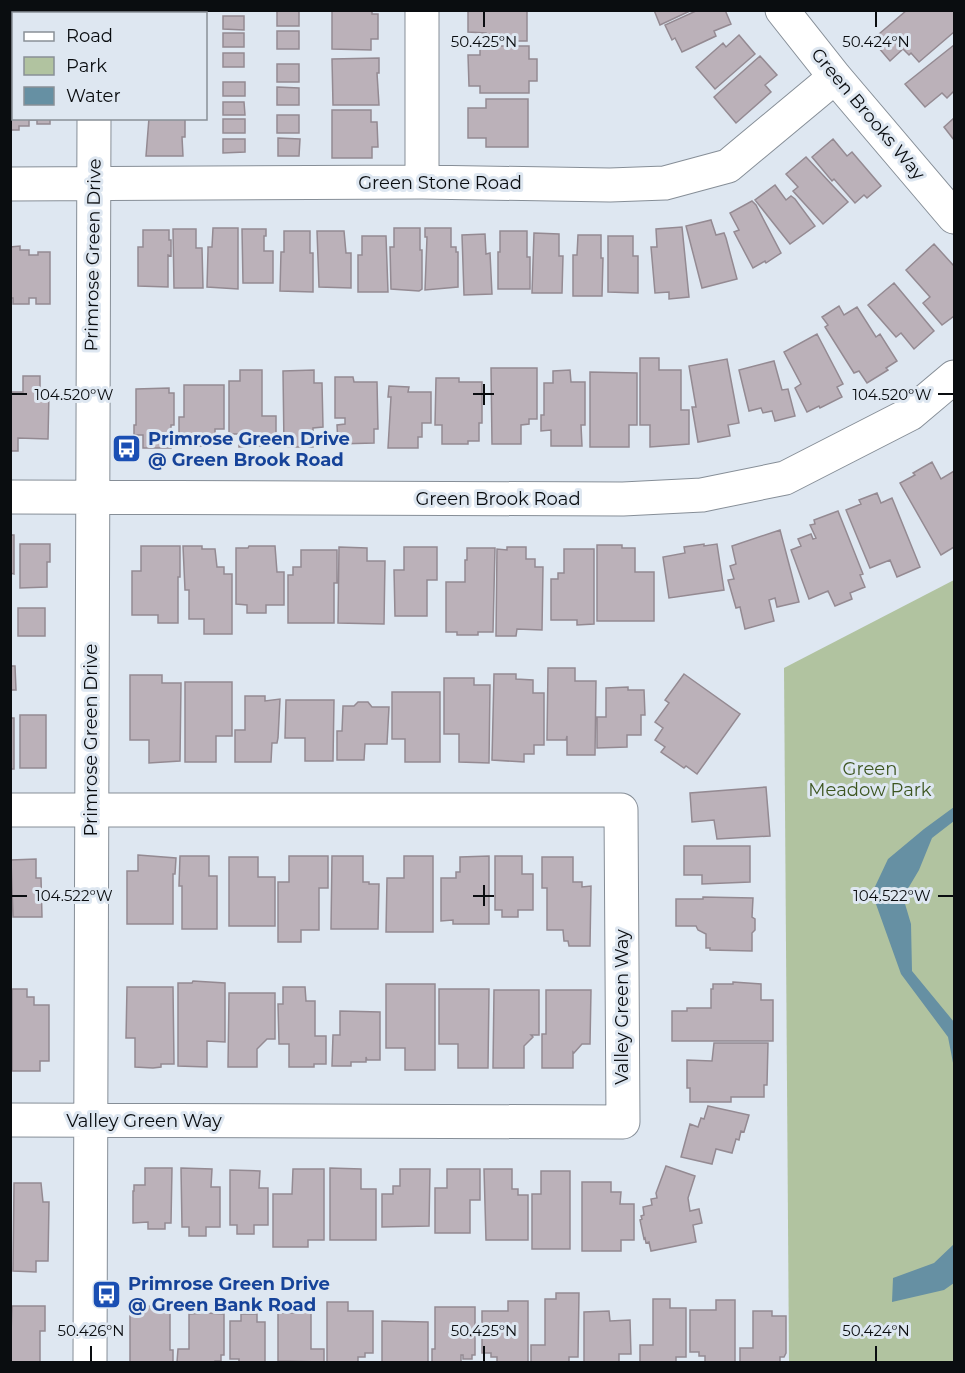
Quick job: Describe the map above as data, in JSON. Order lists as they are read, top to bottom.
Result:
{
  "streets": {
    "street": [
      "Green Brooks Way",
      "Green Stone Road",
      "Primrose Green Drive",
      "Green Brook Road",
      "Valley Green Way"
    ]
  },
  "crossings": [
    ["Green Brooks Way", "Green Stone Road"],
    ["Green Stone Road", "Primrose Green Drive"],
    ["Primrose Green Drive", "Green Brook Road"],
    ["Primrose Green Drive", "Valley Green Way"]
  ],
  "parks": ["Green Meadow Park"],
  "places": {
    "bus stop": ["Primrose Green Drive @ Green Brook Road", "Primrose Green Drive @ Green Bank Road"]
  },
  "legend": ["Road", "Park", "Water"],
  "coordinates": [
    "50.425°N",
    "50.424°N",
    "104.520°W",
    "104.522°W",
    "50.426°N"
  ]
}
